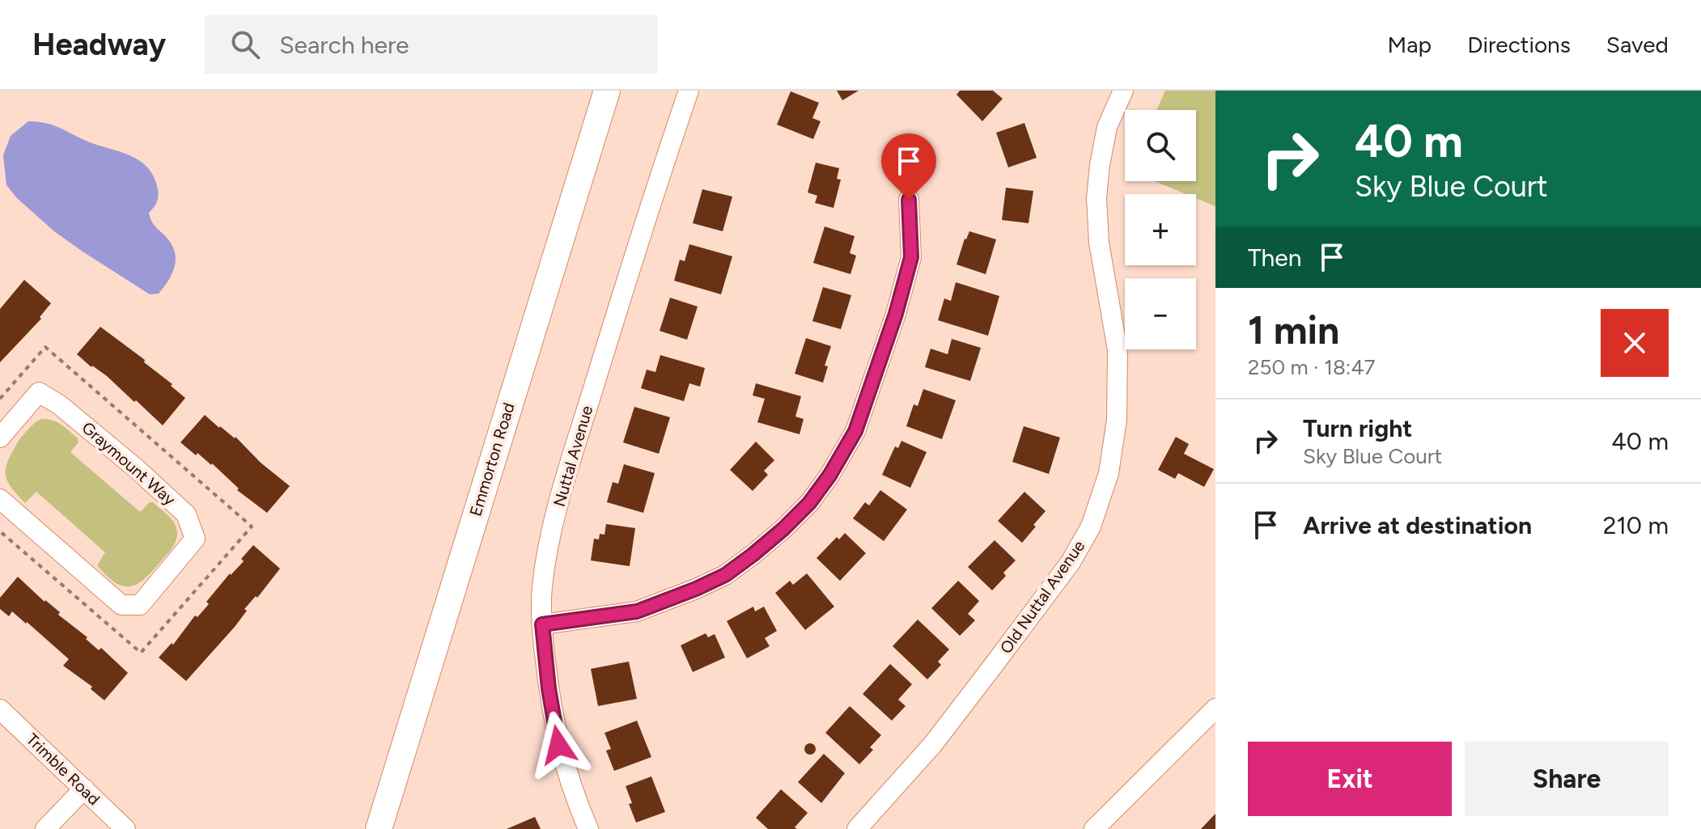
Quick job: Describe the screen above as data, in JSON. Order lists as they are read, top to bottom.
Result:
{
  "streets": {
    "main road": ["Emmorton Road"],
    "street": [
      "Nuttal Avenue",
      "Graymount Way",
      "Old Nuttal Avenue",
      "Trimble Road"
    ]
  },
  "page": {
    "header": "Headway",
    "search": "Search here",
    "nav": ["Map", "Directions", "Saved"],
    "turn": ["40 m", "Sky Blue Court"],
    "map_buttons": ["+", "−"],
    "then": "Then",
    "heading": ["1 min", "250 m · 18:47"],
    "list": [
      {
        "name": "Turn right",
        "note": "Sky Blue Court",
        "value": "40 m"
      },
      {
        "name": "Arrive at destination",
        "value": "210 m"
      }
    ],
    "buttons": ["Exit", "Share"]
  }
}
